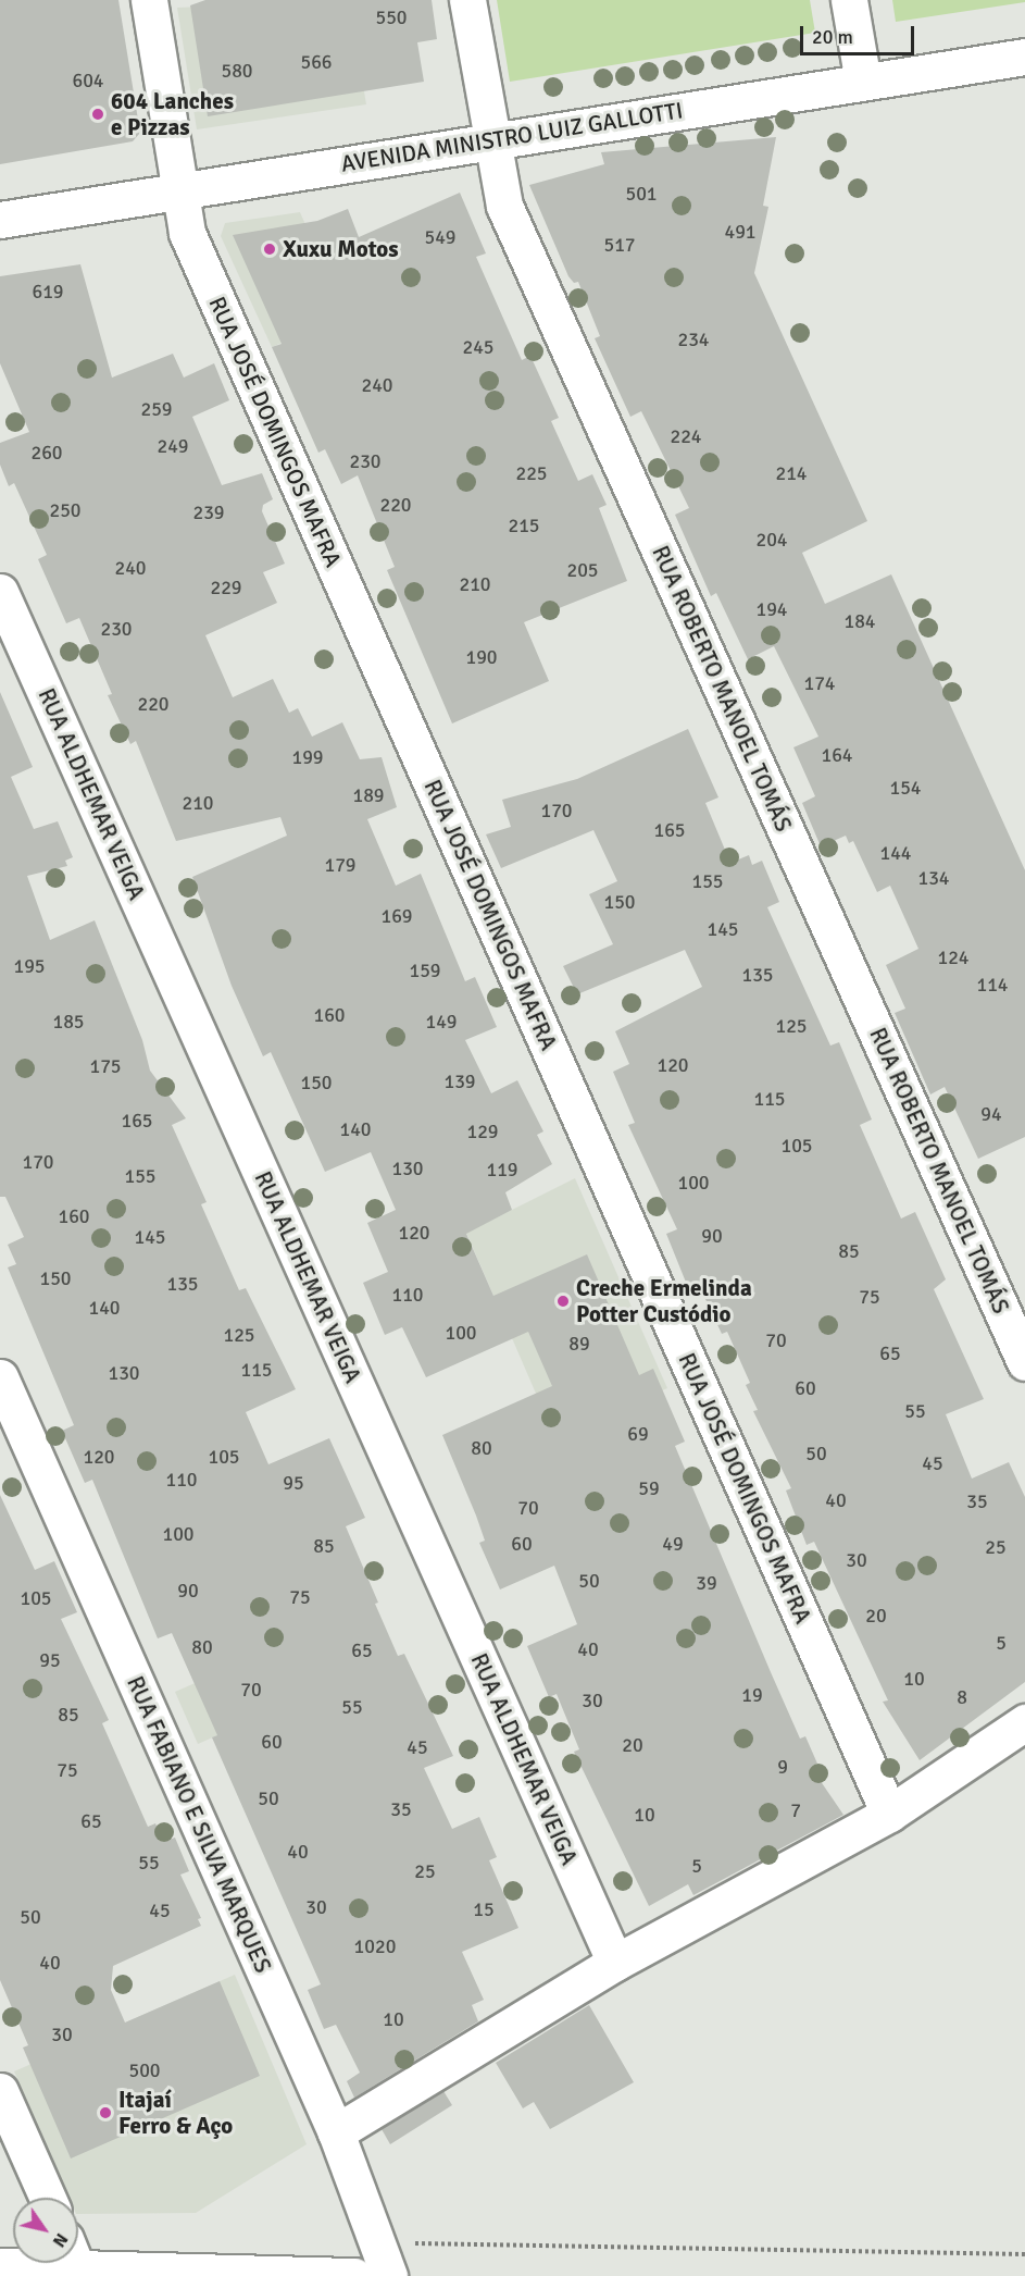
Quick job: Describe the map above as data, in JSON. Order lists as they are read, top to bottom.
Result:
{
  "streets": {
    "street": [
      "AVENIDA MINISTRO LUIZ GALLOTTI",
      "RUA JOSÉ DOMINGOS MAFRA",
      "RUA ROBERTO MANOEL TOMÁS",
      "RUA ALDHEMAR VEIGA",
      "RUA FABIANO E SILVA MARQUES"
    ]
  },
  "crossings": [
    ["AVENIDA MINISTRO LUIZ GALLOTTI", "RUA JOSÉ DOMINGOS MAFRA"],
    ["AVENIDA MINISTRO LUIZ GALLOTTI", "RUA ROBERTO MANOEL TOMÁS"]
  ],
  "places": [
    "604 Lanches e Pizzas",
    "Xuxu Motos",
    "Creche Ermelinda Potter Custódio",
    "Itajaí Ferro & Aço"
  ],
  "house_numbers": [
    "550",
    "566",
    "580",
    "604",
    "501",
    "491",
    "549",
    "517",
    "619",
    "234",
    "245",
    "240",
    "259",
    "224",
    "249",
    "260",
    "230",
    "225",
    "214",
    "220",
    "250",
    "239",
    "215",
    "204",
    "240",
    "205",
    "210",
    "229",
    "194",
    "184",
    "230",
    "190",
    "174",
    "220",
    "164",
    "199",
    "154",
    "189",
    "210",
    "170",
    "165",
    "144",
    "179",
    "134",
    "155",
    "150",
    "169",
    "145",
    "124",
    "195",
    "159",
    "135",
    "114",
    "160",
    "185",
    "149",
    "125",
    "120",
    "175",
    "139",
    "150",
    "115",
    "94",
    "165",
    "140",
    "129",
    "105",
    "170",
    "130",
    "119",
    "155",
    "100",
    "160",
    "120",
    "90",
    "145",
    "85",
    "150",
    "135",
    "110",
    "75",
    "140",
    "100",
    "125",
    "70",
    "89",
    "65",
    "115",
    "130",
    "60",
    "55",
    "69",
    "80",
    "50",
    "120",
    "105",
    "45",
    "110",
    "95",
    "59",
    "40",
    "35",
    "70",
    "100",
    "60",
    "49",
    "85",
    "25",
    "30",
    "50",
    "39",
    "90",
    "75",
    "105",
    "20",
    "5",
    "80",
    "40",
    "65",
    "95",
    "10",
    "70",
    "19",
    "8",
    "30",
    "55",
    "85",
    "60",
    "20",
    "45",
    "9",
    "75",
    "50",
    "35",
    "7",
    "10",
    "65",
    "40",
    "55",
    "5",
    "25",
    "30",
    "15",
    "45",
    "50",
    "1020",
    "40",
    "10",
    "30",
    "500"
  ],
  "scale_bar": "20 m",
  "north": "bottom right"
}
